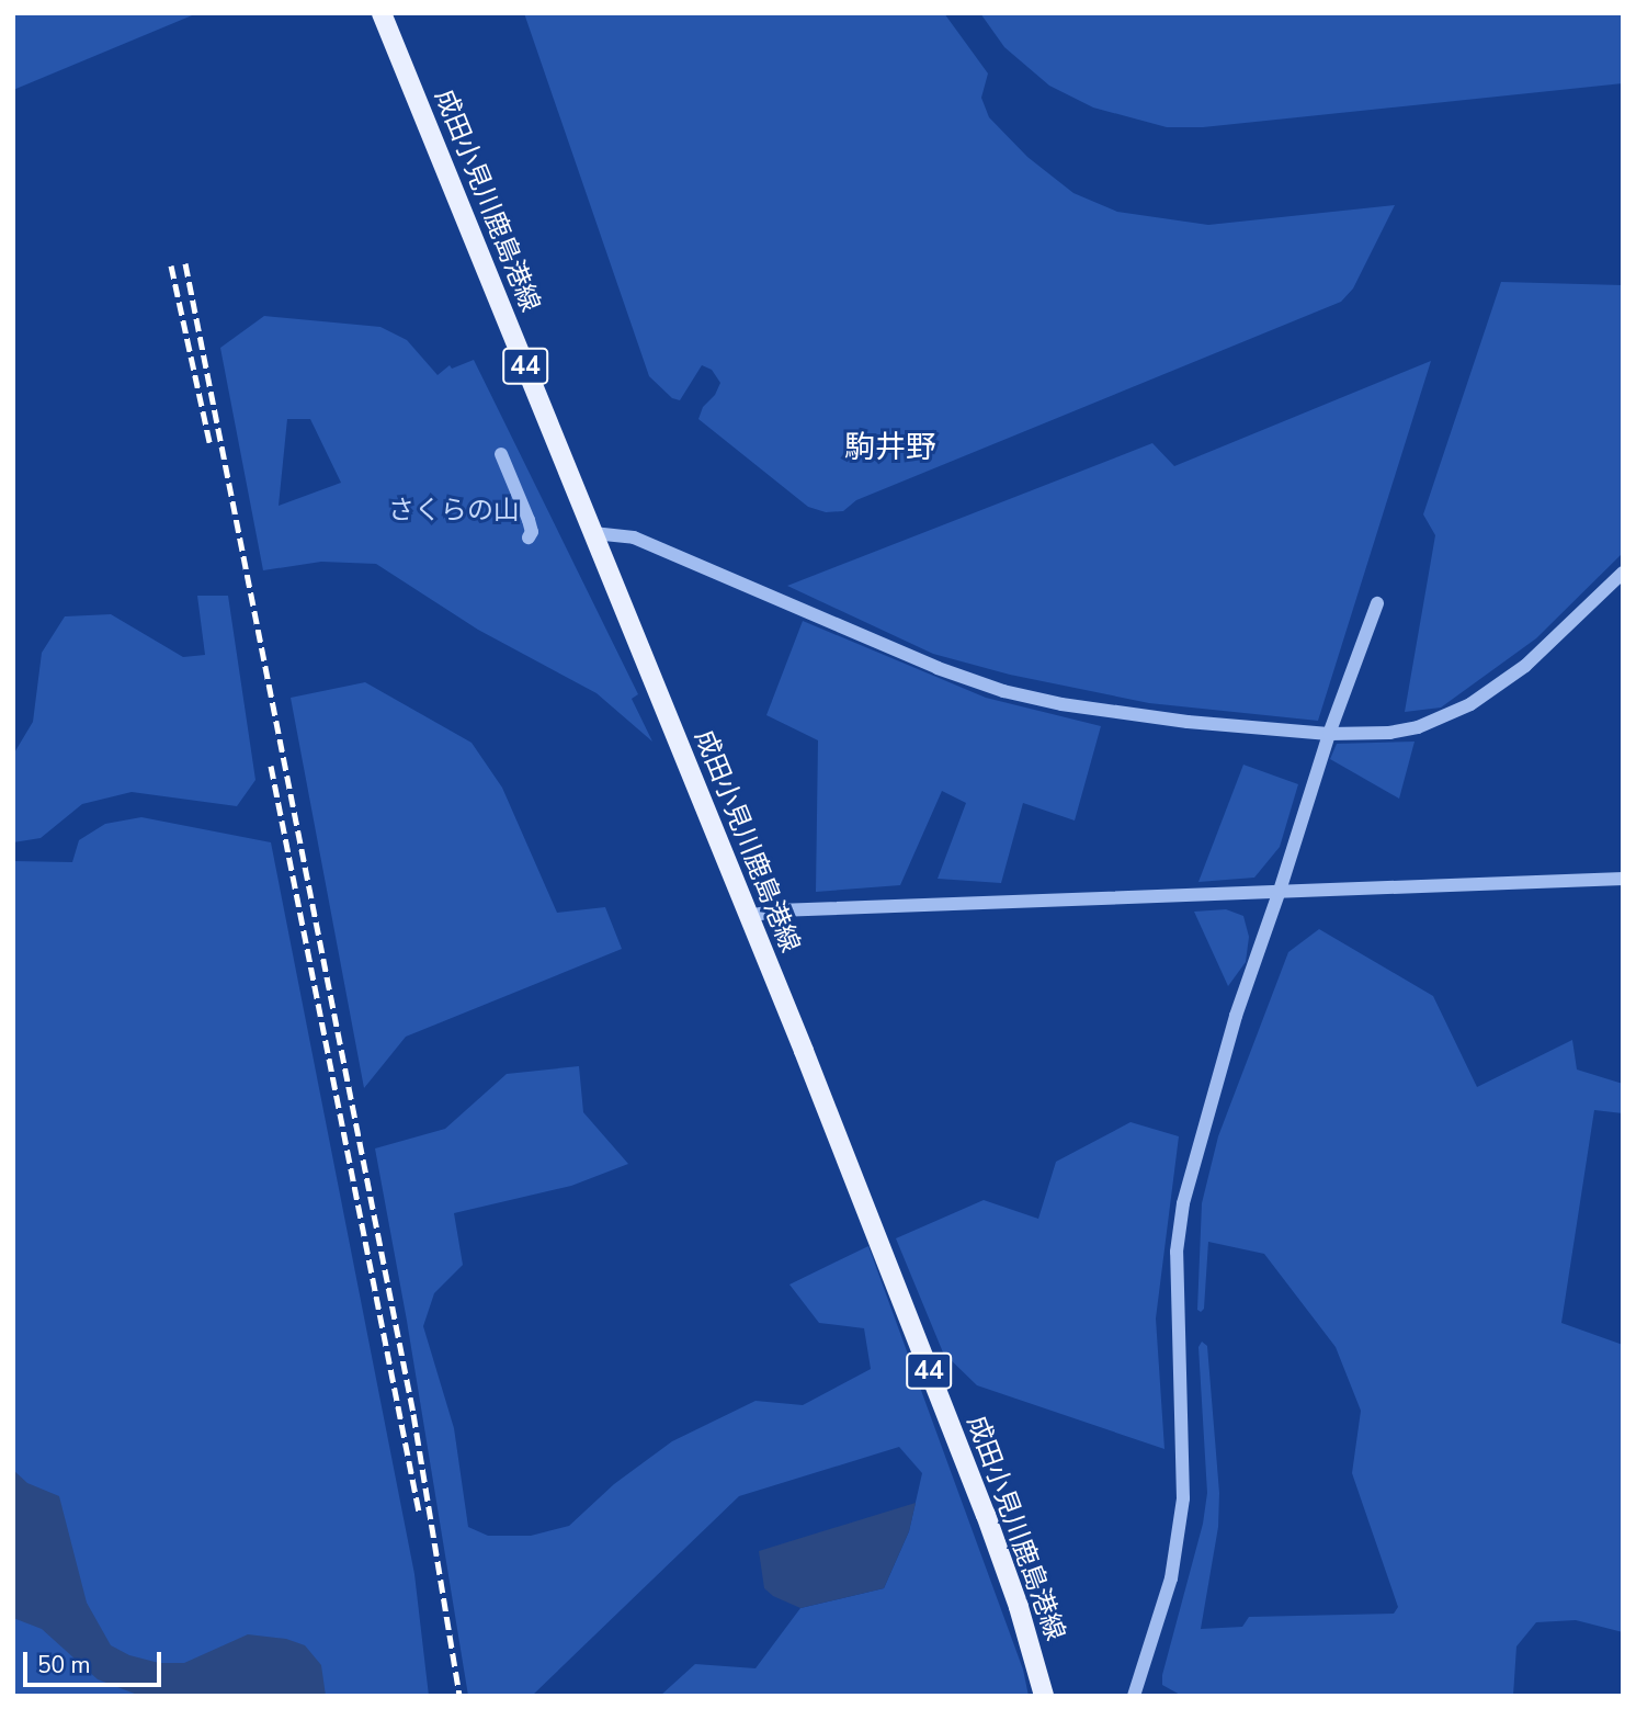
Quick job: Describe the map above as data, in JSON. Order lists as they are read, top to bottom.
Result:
{
  "streets": {
    "main road": ["成田小見川鹿島港線", "44"]
  },
  "districts": ["駒井野"],
  "parks": ["さくらの山"],
  "scale_bar": "50 m"
}
